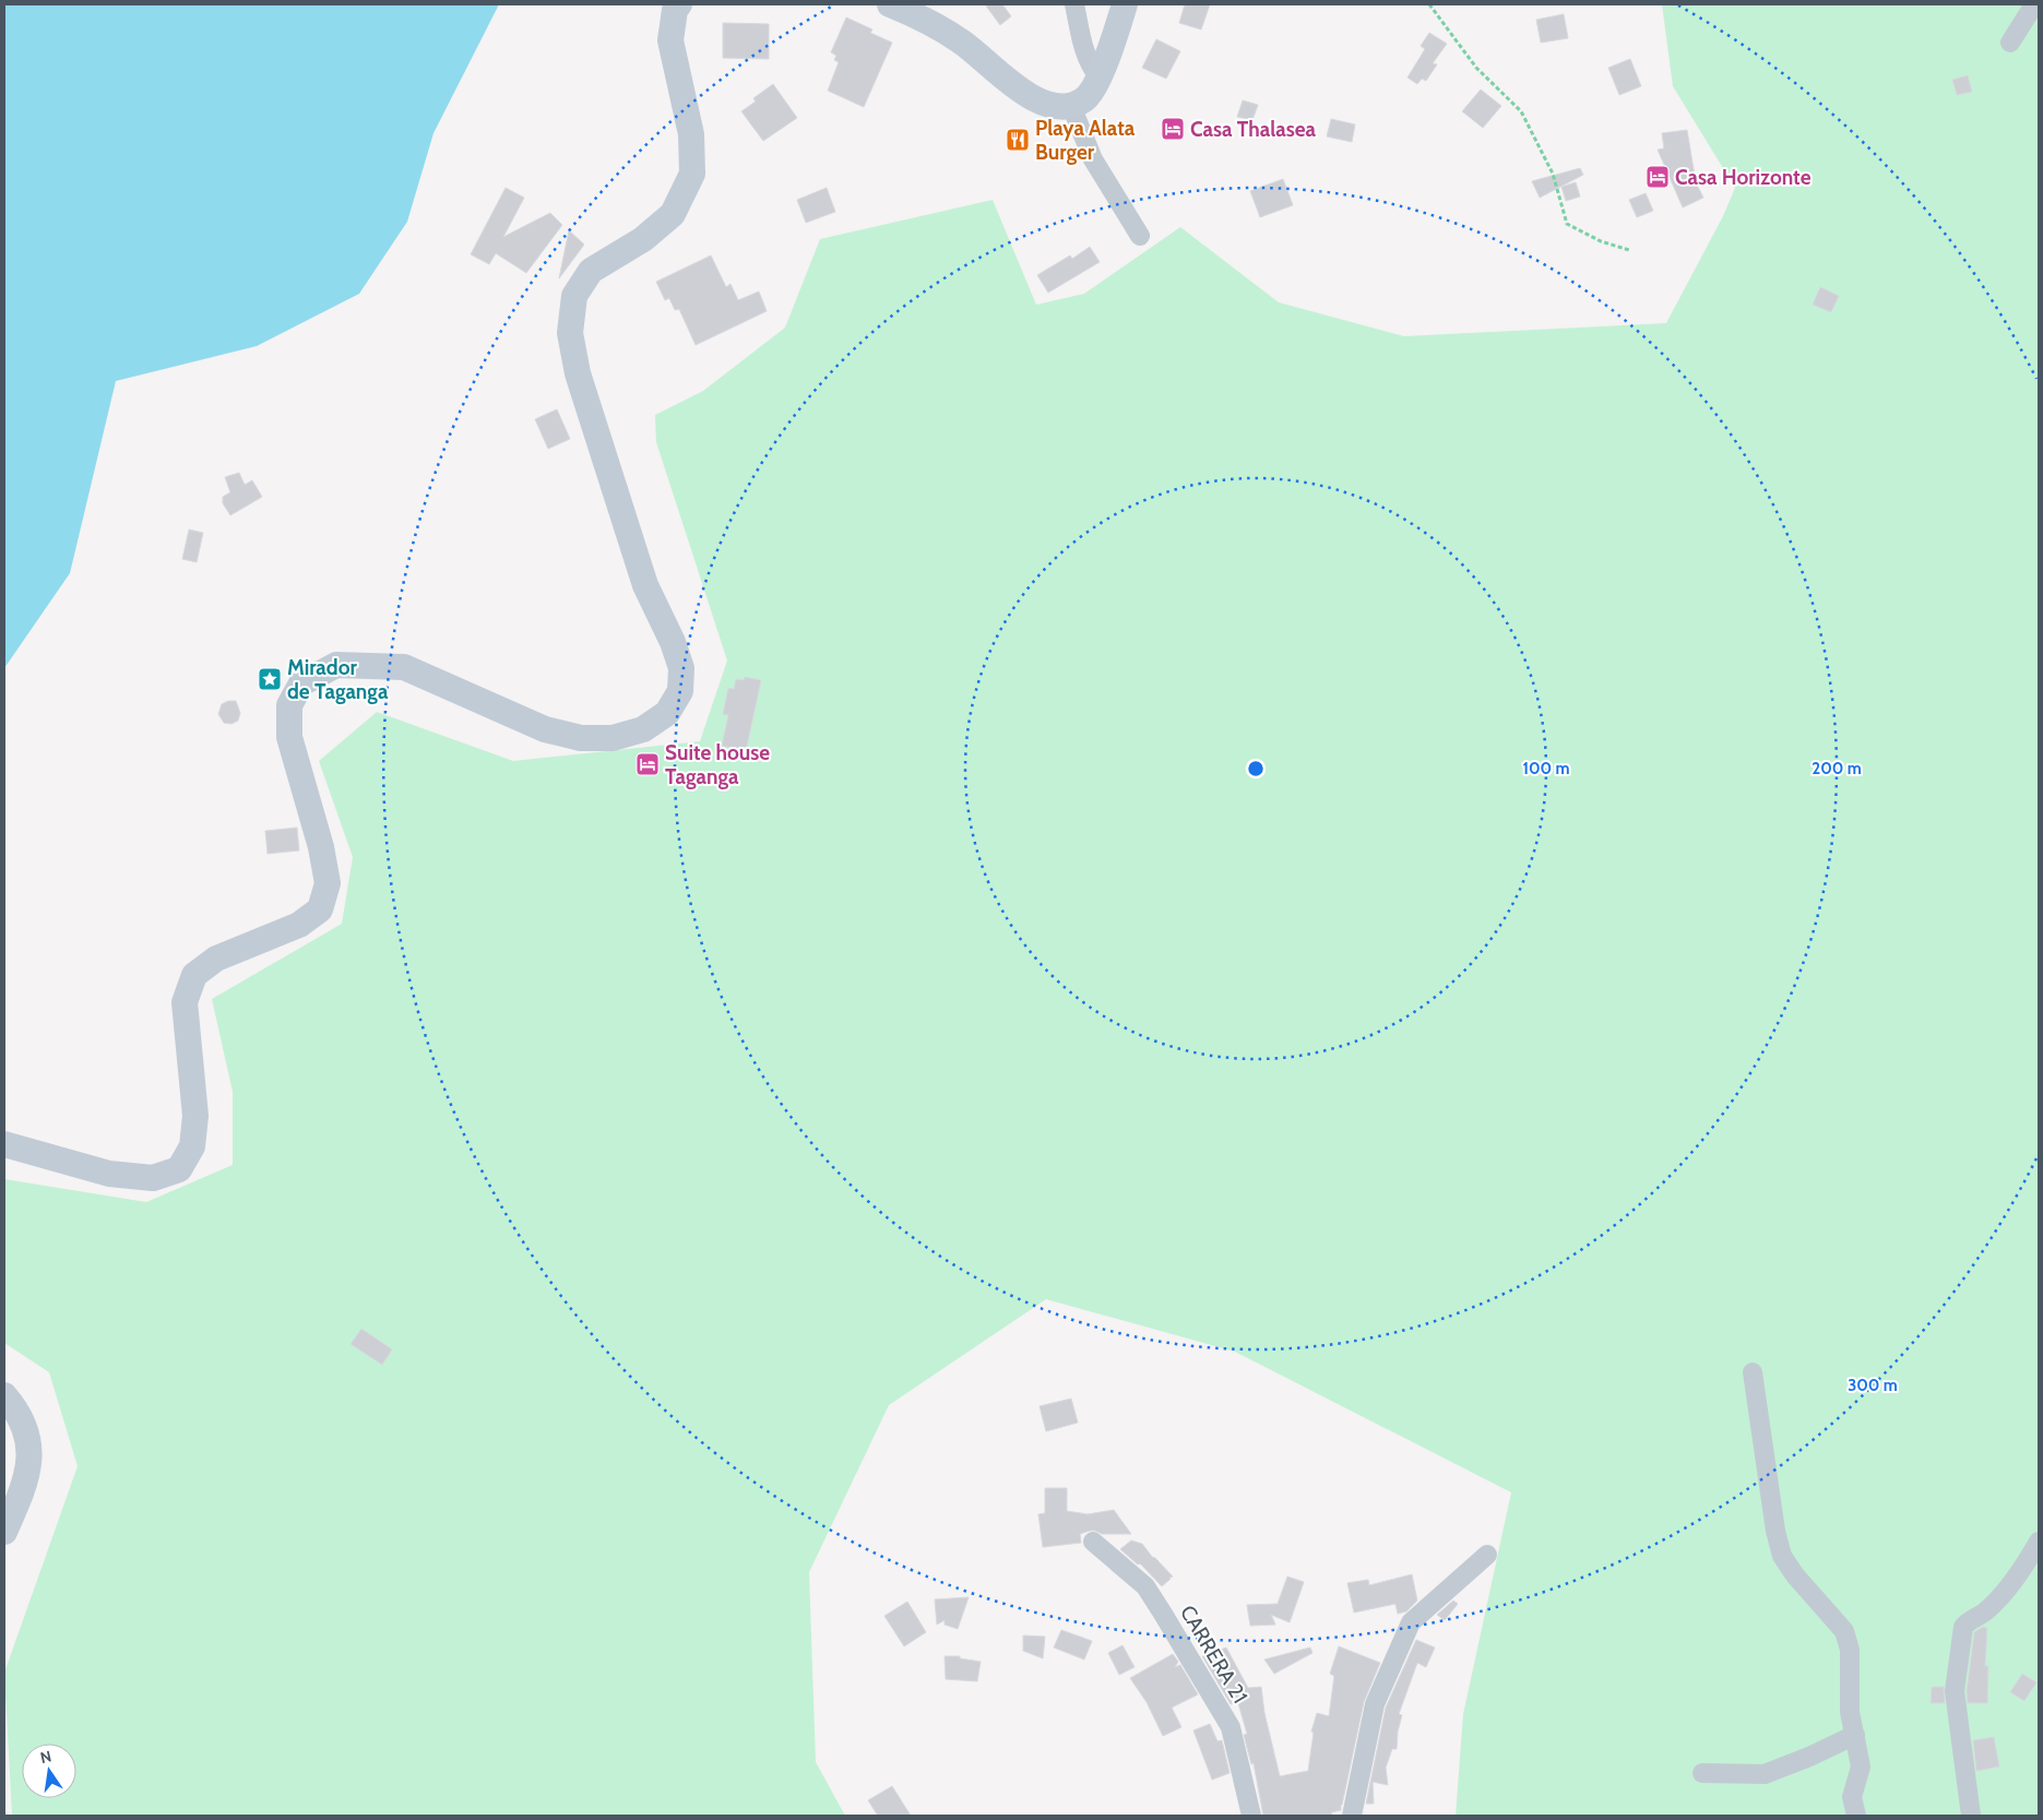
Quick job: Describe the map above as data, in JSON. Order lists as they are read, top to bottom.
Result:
{
  "streets": {
    "street": ["CARRERA 21"]
  },
  "places": {
    "hotel": ["Casa Thalasea", "Casa Horizonte", "Suite house Taganga"],
    "restaurant": ["Playa Alata Burger"],
    "place": ["Mirador de Taganga"]
  },
  "north": "top",
  "rings": ["100 m", "200 m", "300 m"]
}
